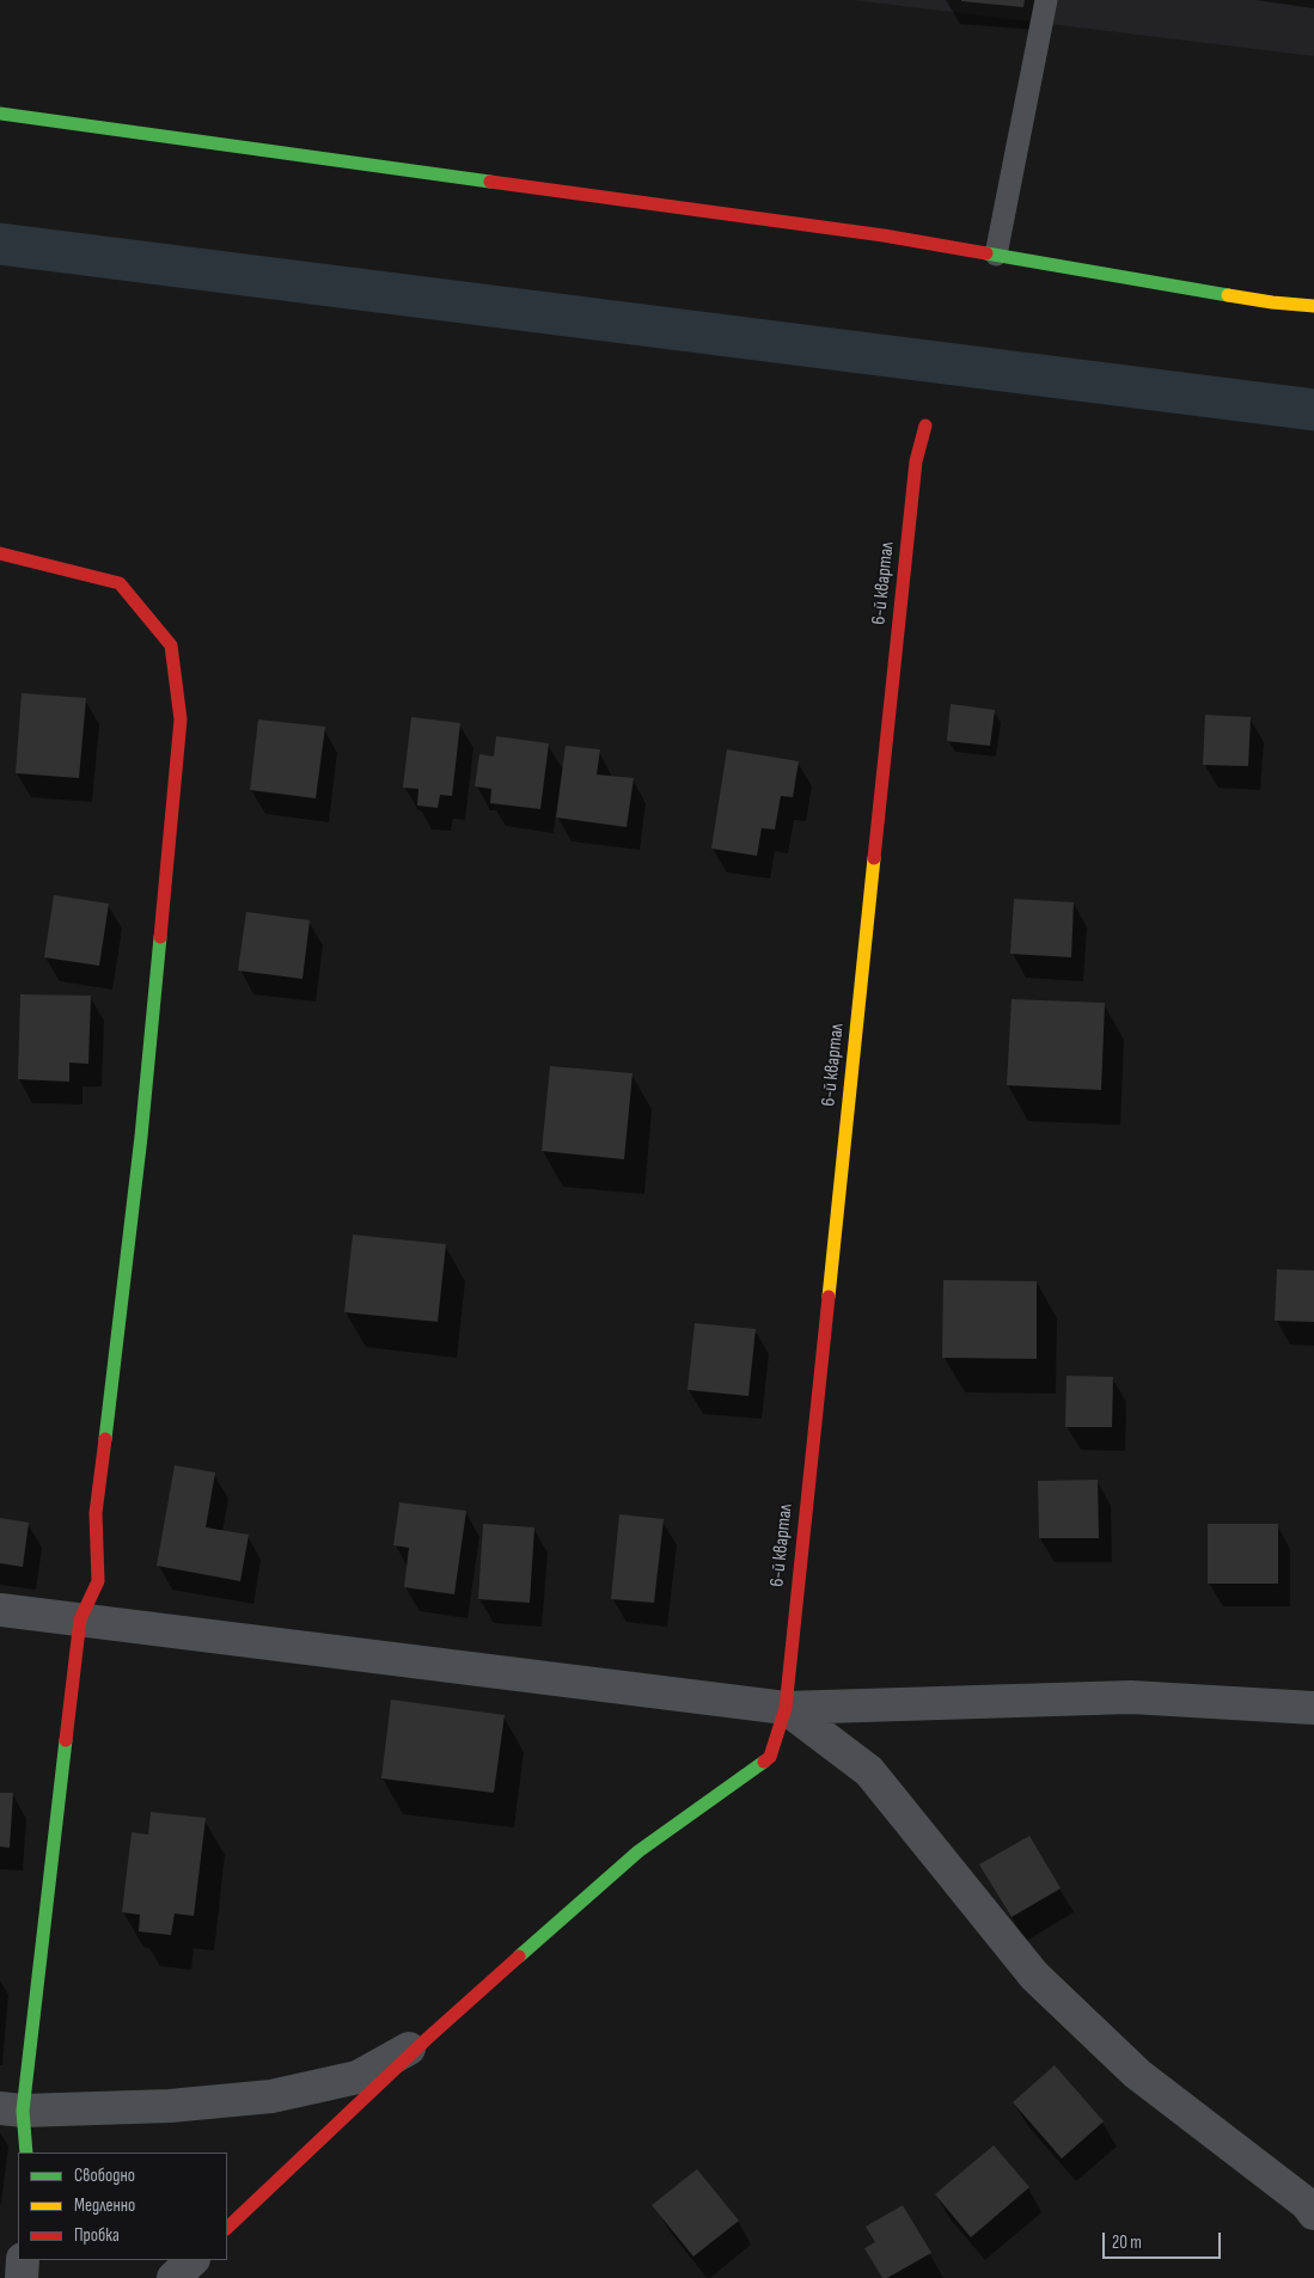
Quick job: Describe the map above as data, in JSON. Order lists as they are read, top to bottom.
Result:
{
  "streets": {
    "street": ["6-й квартал"]
  },
  "legend": ["Свободно", "Медленно", "Пробка"],
  "scale_bar": "20 m"
}
